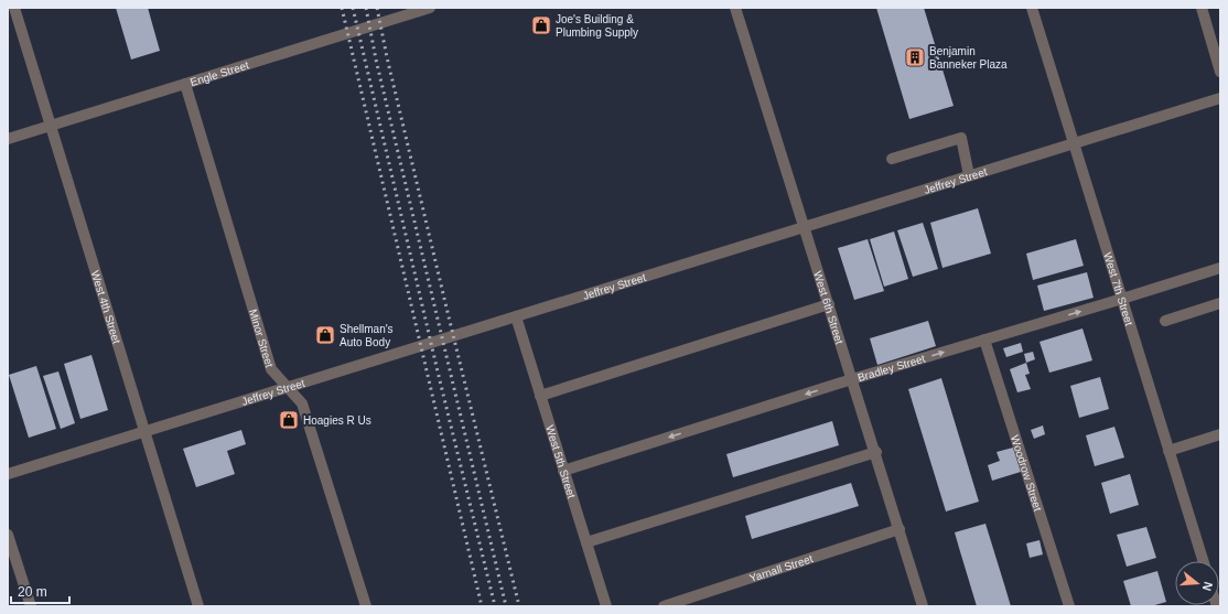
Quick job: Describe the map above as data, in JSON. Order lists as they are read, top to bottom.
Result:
{
  "streets": {
    "street": [
      "Engle Street",
      "Jeffrey Street",
      "West 7th Street",
      "West 6th Street",
      "West 4th Street",
      "Minor Street",
      "Bradley Street",
      "West 5th Street",
      "Woodrow Street",
      "Yarnall Street"
    ]
  },
  "crossings": [
    ["Engle Street", "West 4th Street"],
    ["Engle Street", "Minor Street"],
    ["Jeffrey Street", "West 7th Street"],
    ["Jeffrey Street", "West 6th Street"],
    ["Jeffrey Street", "West 4th Street"],
    ["Jeffrey Street", "Minor Street"],
    ["Jeffrey Street", "West 5th Street"],
    ["West 7th Street", "Bradley Street"],
    ["West 6th Street", "Bradley Street"],
    ["West 6th Street", "Yarnall Street"],
    ["Bradley Street", "West 5th Street"],
    ["Bradley Street", "Woodrow Street"]
  ],
  "places": {
    "shop": ["Joe's Building & Plumbing Supply", "Shellman's Auto Body", "Hoagies R Us"],
    "building": ["Benjamin Banneker Plaza"]
  },
  "scale_bar": "20 m",
  "north": "right"
}
